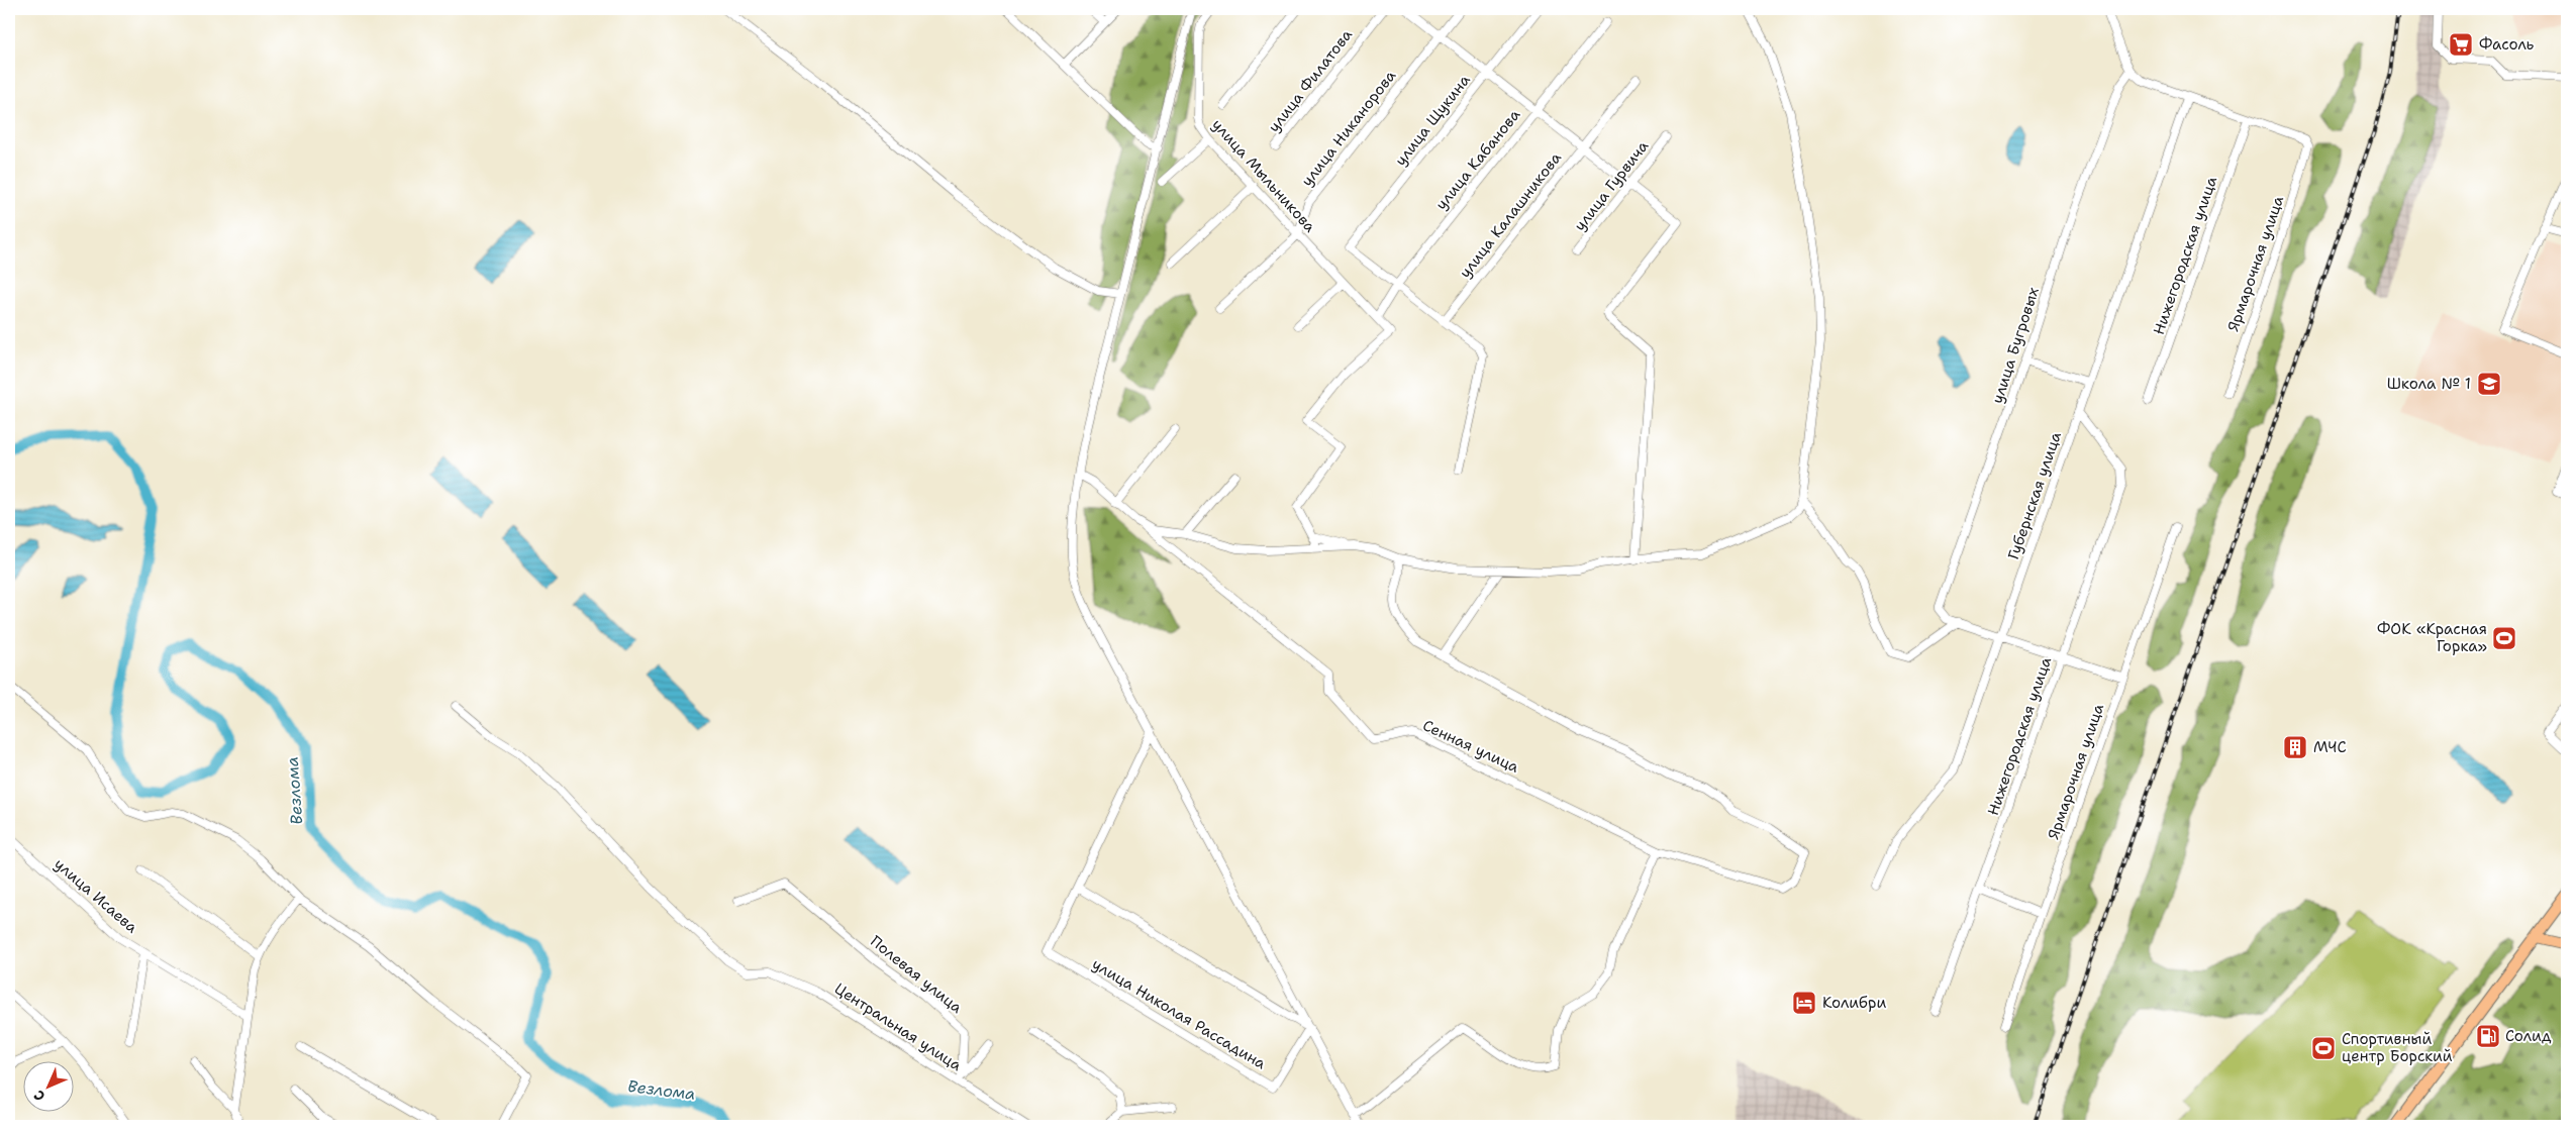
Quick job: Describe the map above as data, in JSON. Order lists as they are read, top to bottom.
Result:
{
  "streets": {
    "street": [
      "улица Филатова",
      "улица Щукина",
      "улица Никанорова",
      "улица Кабанова",
      "улица Мыльникова",
      "улица Гурвича",
      "улица Калашникова",
      "Нижегородская улица",
      "Ярмарочная улица",
      "улица Бугровых",
      "Губернская улица",
      "Сенная улица",
      "улица Исаева",
      "Полевая улица",
      "улица Николая Рассадина",
      "Центральная улица"
    ]
  },
  "crossings": [
    ["улица Щукина", "улица Кабанова"],
    ["улица Никанорова", "улица Мыльникова"],
    ["улица Кабанова", "улица Мыльникова"],
    ["Нижегородская улица", "Ярмарочная улица"],
    ["Нижегородская улица", "Губернская улица"],
    ["Полевая улица", "Центральная улица"]
  ],
  "water": ["Везлома"],
  "places": {
    "supermarket": ["Фасоль"],
    "school or university": ["Школа № 1"],
    "sports": ["ФОК «Красная Горка»", "Спортивный центр Борский"],
    "building": ["МЧС"],
    "hotel": ["Колибри"],
    "fuel station": ["Солид"]
  },
  "north": "bottom left"
}
